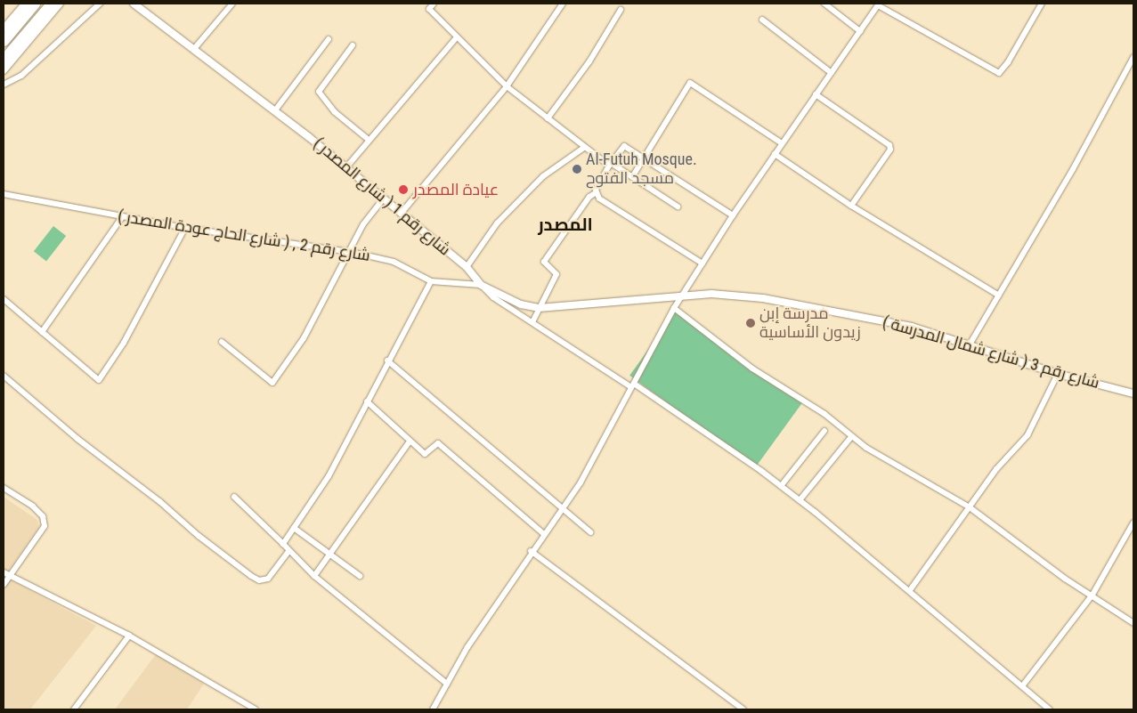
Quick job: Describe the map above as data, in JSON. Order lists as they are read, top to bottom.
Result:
{
  "streets": {
    "street": ["شارع رقم 1 ( شارع المصدر )", "شارع رقم 2 , ( شارع الحاج عودة المصدر )", "شارع رقم 3 ( شارع شمال المدرسة )"]
  },
  "crossings": [
    ["شارع رقم 1 ( شارع المصدر )", "شارع رقم 2 , ( شارع الحاج عودة المصدر )"],
    ["شارع رقم 1 ( شارع المصدر )", "شارع رقم 3 ( شارع شمال المدرسة )"],
    ["شارع رقم 2 , ( شارع الحاج عودة المصدر )", "شارع رقم 3 ( شارع شمال المدرسة )"]
  ],
  "districts": ["المصدر"],
  "places": ["Al-Futuh Mosque. مسجد الفتوح", "عيادة المصدر", "مدرسة إبن زيدون الأساسية"]
}
